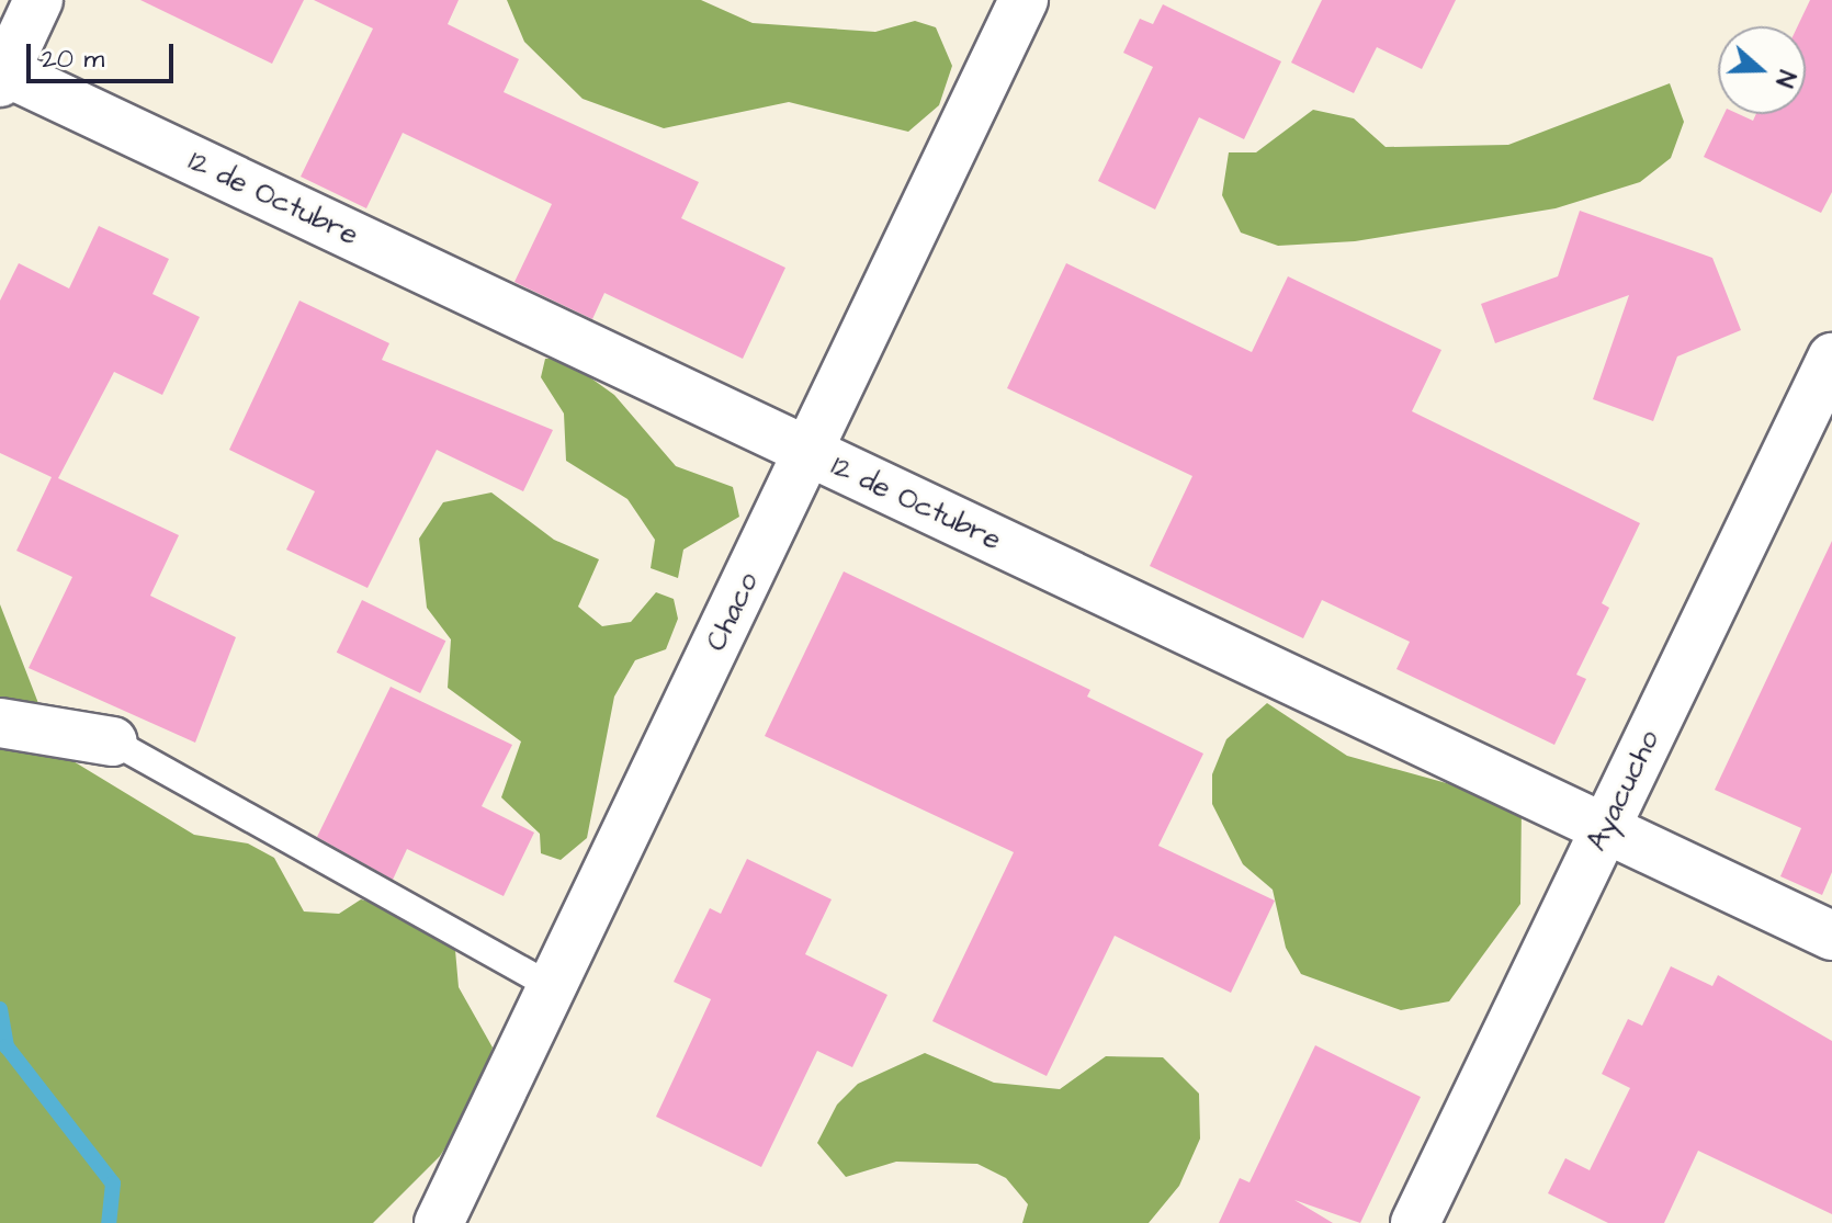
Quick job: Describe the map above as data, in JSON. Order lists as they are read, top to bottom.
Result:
{
  "streets": {
    "street": ["12 de Octubre", "Chaco", "Ayacucho"]
  },
  "crossings": [
    ["12 de Octubre", "Chaco"],
    ["12 de Octubre", "Ayacucho"]
  ],
  "scale_bar": "20 m",
  "north": "right"
}
